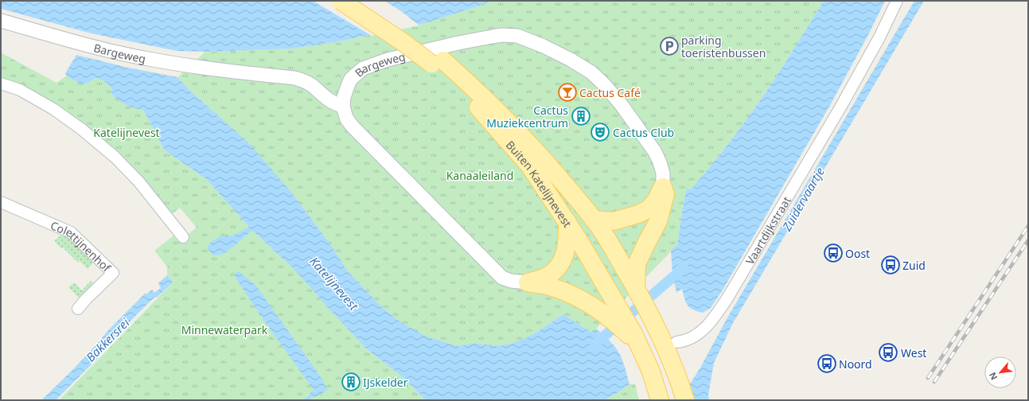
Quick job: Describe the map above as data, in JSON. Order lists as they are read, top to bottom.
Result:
{
  "streets": {
    "main road": ["Buiten Katelijnevest"],
    "street": ["Bargeweg", "Vaartdijkstraat", "Colettijnenhof"]
  },
  "water": ["Zuidervaartje", "Katelijnevest", "Bakkersrei"],
  "parks": ["Katelijnevest", "Kanaaleiland", "Minnewaterpark"],
  "places": {
    "parking": ["parking toeristenbussen"],
    "bar": ["Cactus Café"],
    "building": ["Cactus Muziekcentrum", "IJskelder"],
    "theatre": ["Cactus Club"],
    "bus stop": [
      "Oost",
      "Zuid",
      "West",
      "Noord"
    ]
  },
  "north": "bottom left"
}
